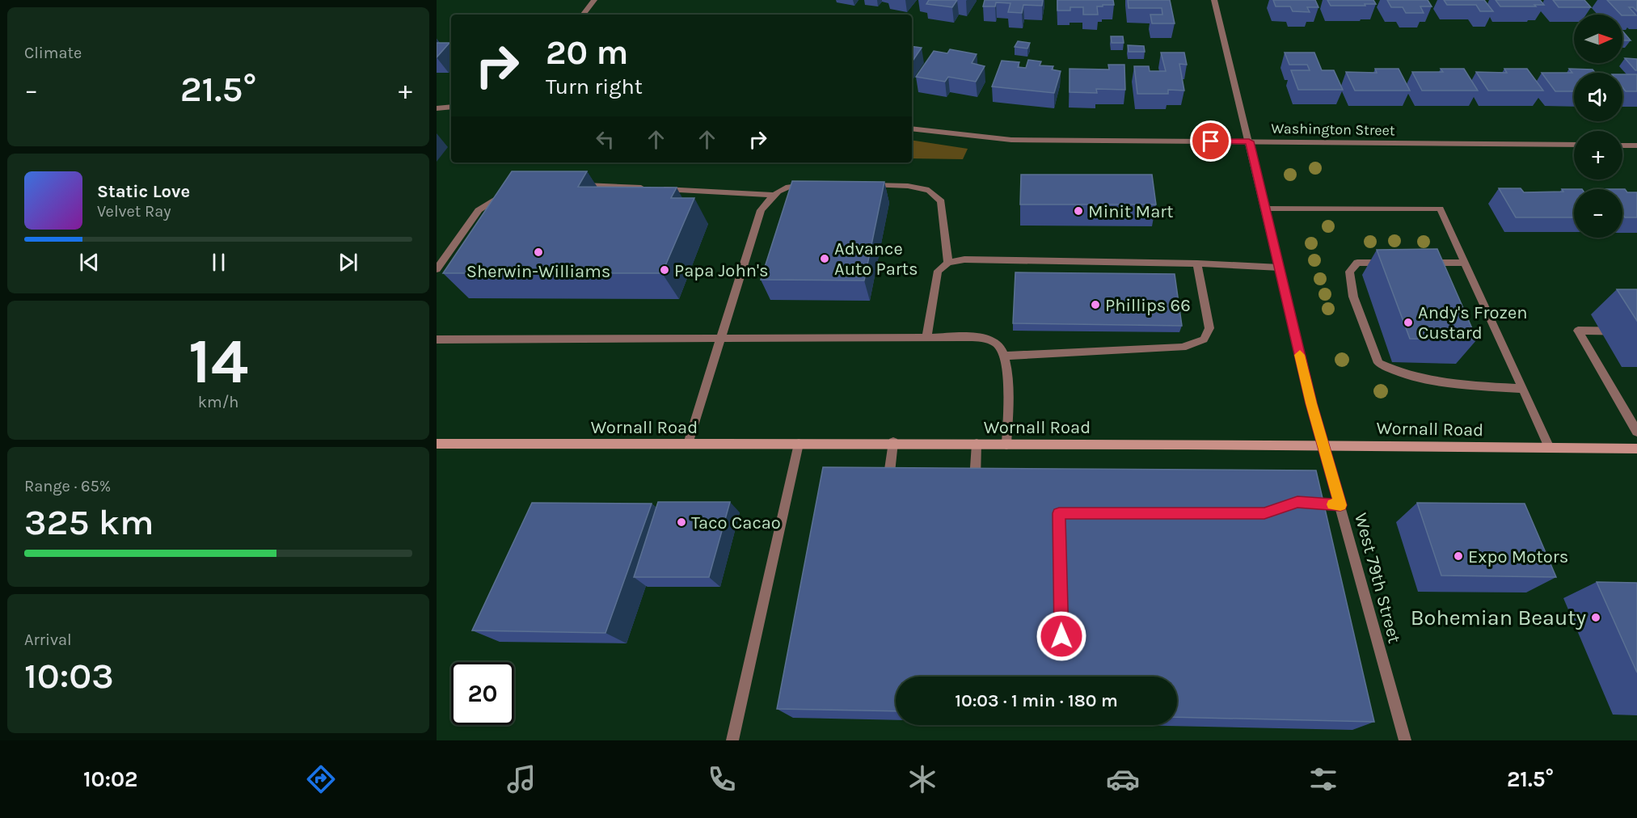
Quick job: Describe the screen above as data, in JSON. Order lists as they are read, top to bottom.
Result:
{
  "streets": {
    "main road": ["Wornall Road"],
    "street": ["Washington Street", "West 79th Street"]
  },
  "crossings": [
    ["Washington Street", "West 79th Street"],
    ["Wornall Road", "West 79th Street"]
  ],
  "places": [
    "Minit Mart",
    "Sherwin-Williams",
    "Advance Auto Parts",
    "Papa John's",
    "Phillips 66",
    "Andy's Frozen Custard",
    "Taco Cacao",
    "Expo Motors",
    "Bohemian Beauty"
  ],
  "north": "right",
  "page": {
    "tile": [
      "Climate",
      ["14", "km/h"],
      ["Range · 65%", "325 km"],
      ["Arrival", "10:03"]
    ],
    "map_buttons": ["+", "−"],
    "turn": ["20 m", "Turn right"],
    "heat": ["−", "21.5°", "+"],
    "song": ["Static Love", "Velvet Ray"],
    "limit": "20",
    "trip": "10:03 · 1 min · 180 m",
    "tabs": ["10:02", "21.5°"]
  }
}
